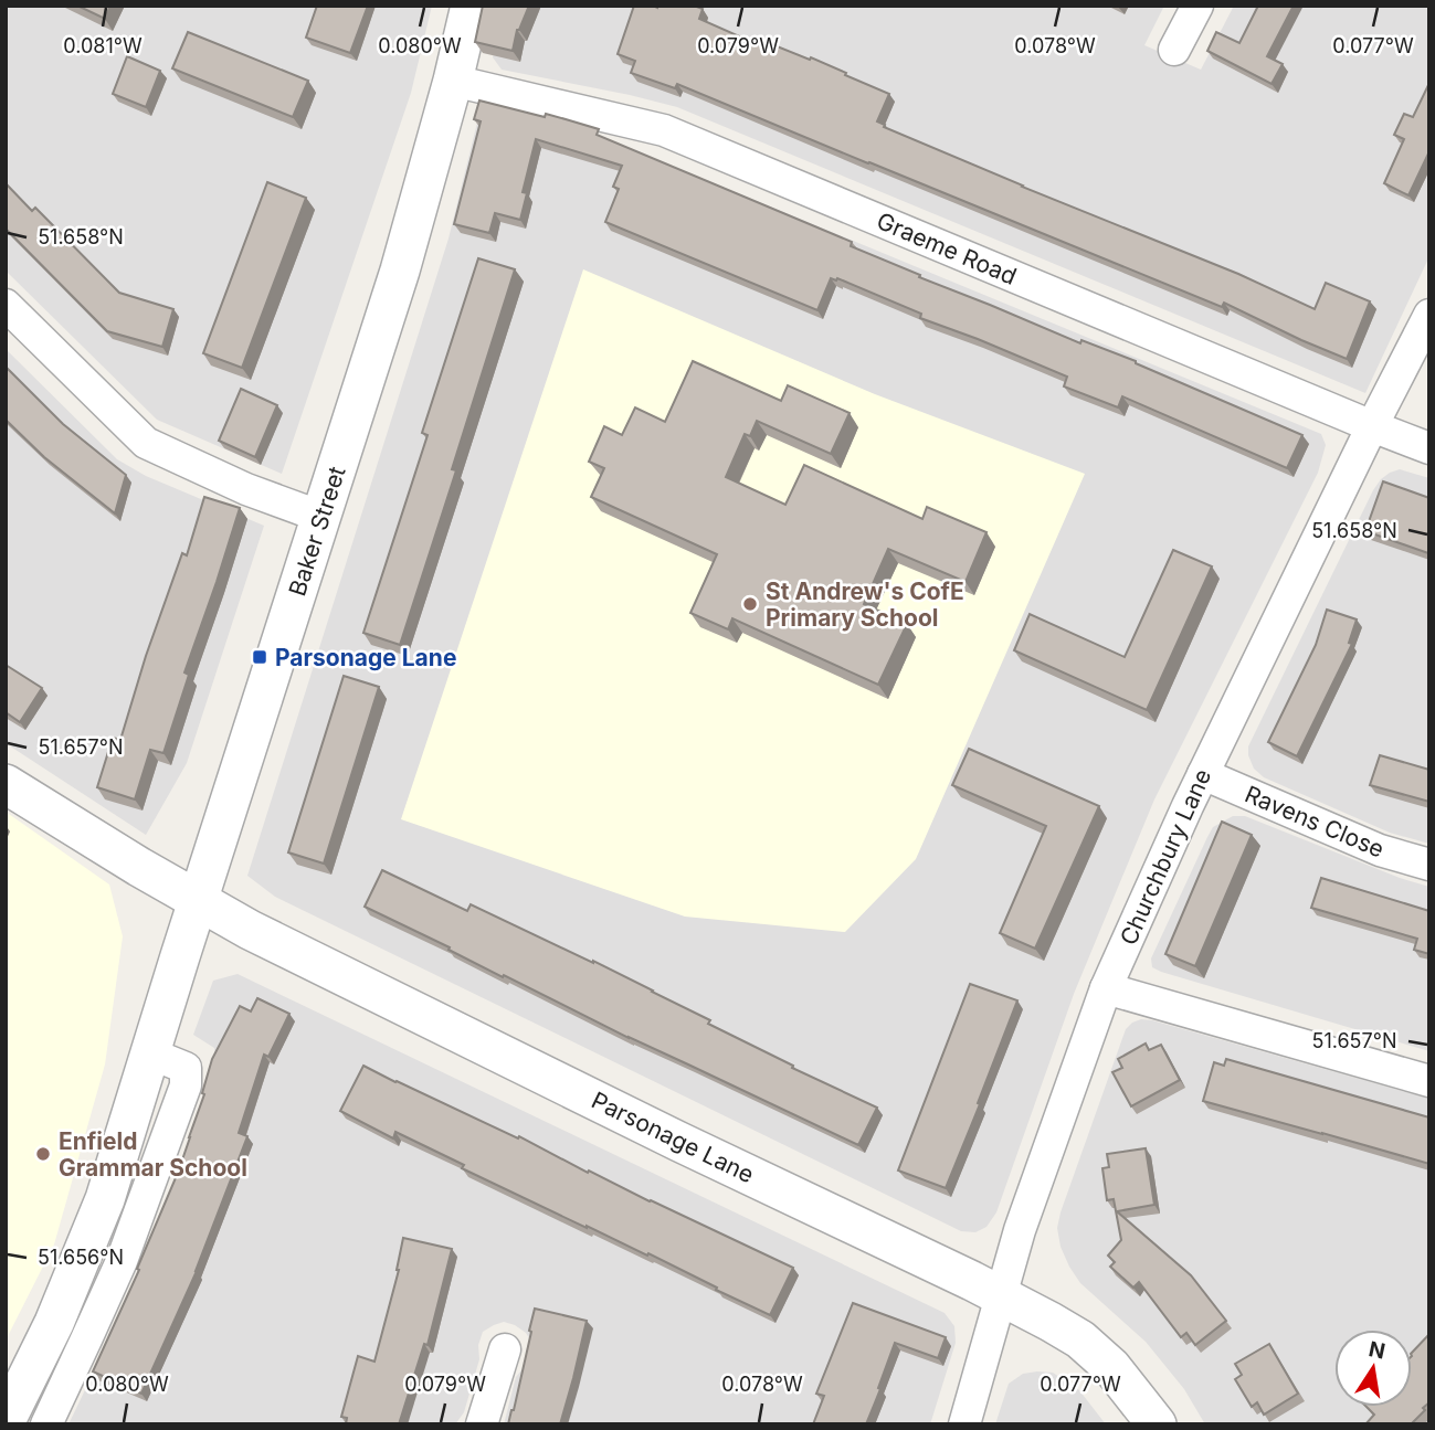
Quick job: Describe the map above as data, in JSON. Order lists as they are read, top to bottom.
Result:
{
  "streets": {
    "street": [
      "Graeme Road",
      "Baker Street",
      "Ravens Close",
      "Churchbury Lane",
      "Parsonage Lane"
    ]
  },
  "crossings": [
    ["Graeme Road", "Baker Street"],
    ["Graeme Road", "Churchbury Lane"],
    ["Baker Street", "Parsonage Lane"],
    ["Ravens Close", "Churchbury Lane"],
    ["Churchbury Lane", "Parsonage Lane"]
  ],
  "places": {
    "other": ["St Andrew's CofE Primary School", "Enfield Grammar School"],
    "transit": ["Parsonage Lane"]
  },
  "north": "top",
  "coordinates": [
    "0.081°W",
    "0.080°W",
    "0.079°W",
    "0.078°W",
    "0.077°W",
    "51.658°N",
    "51.657°N",
    "51.656°N"
  ]
}
